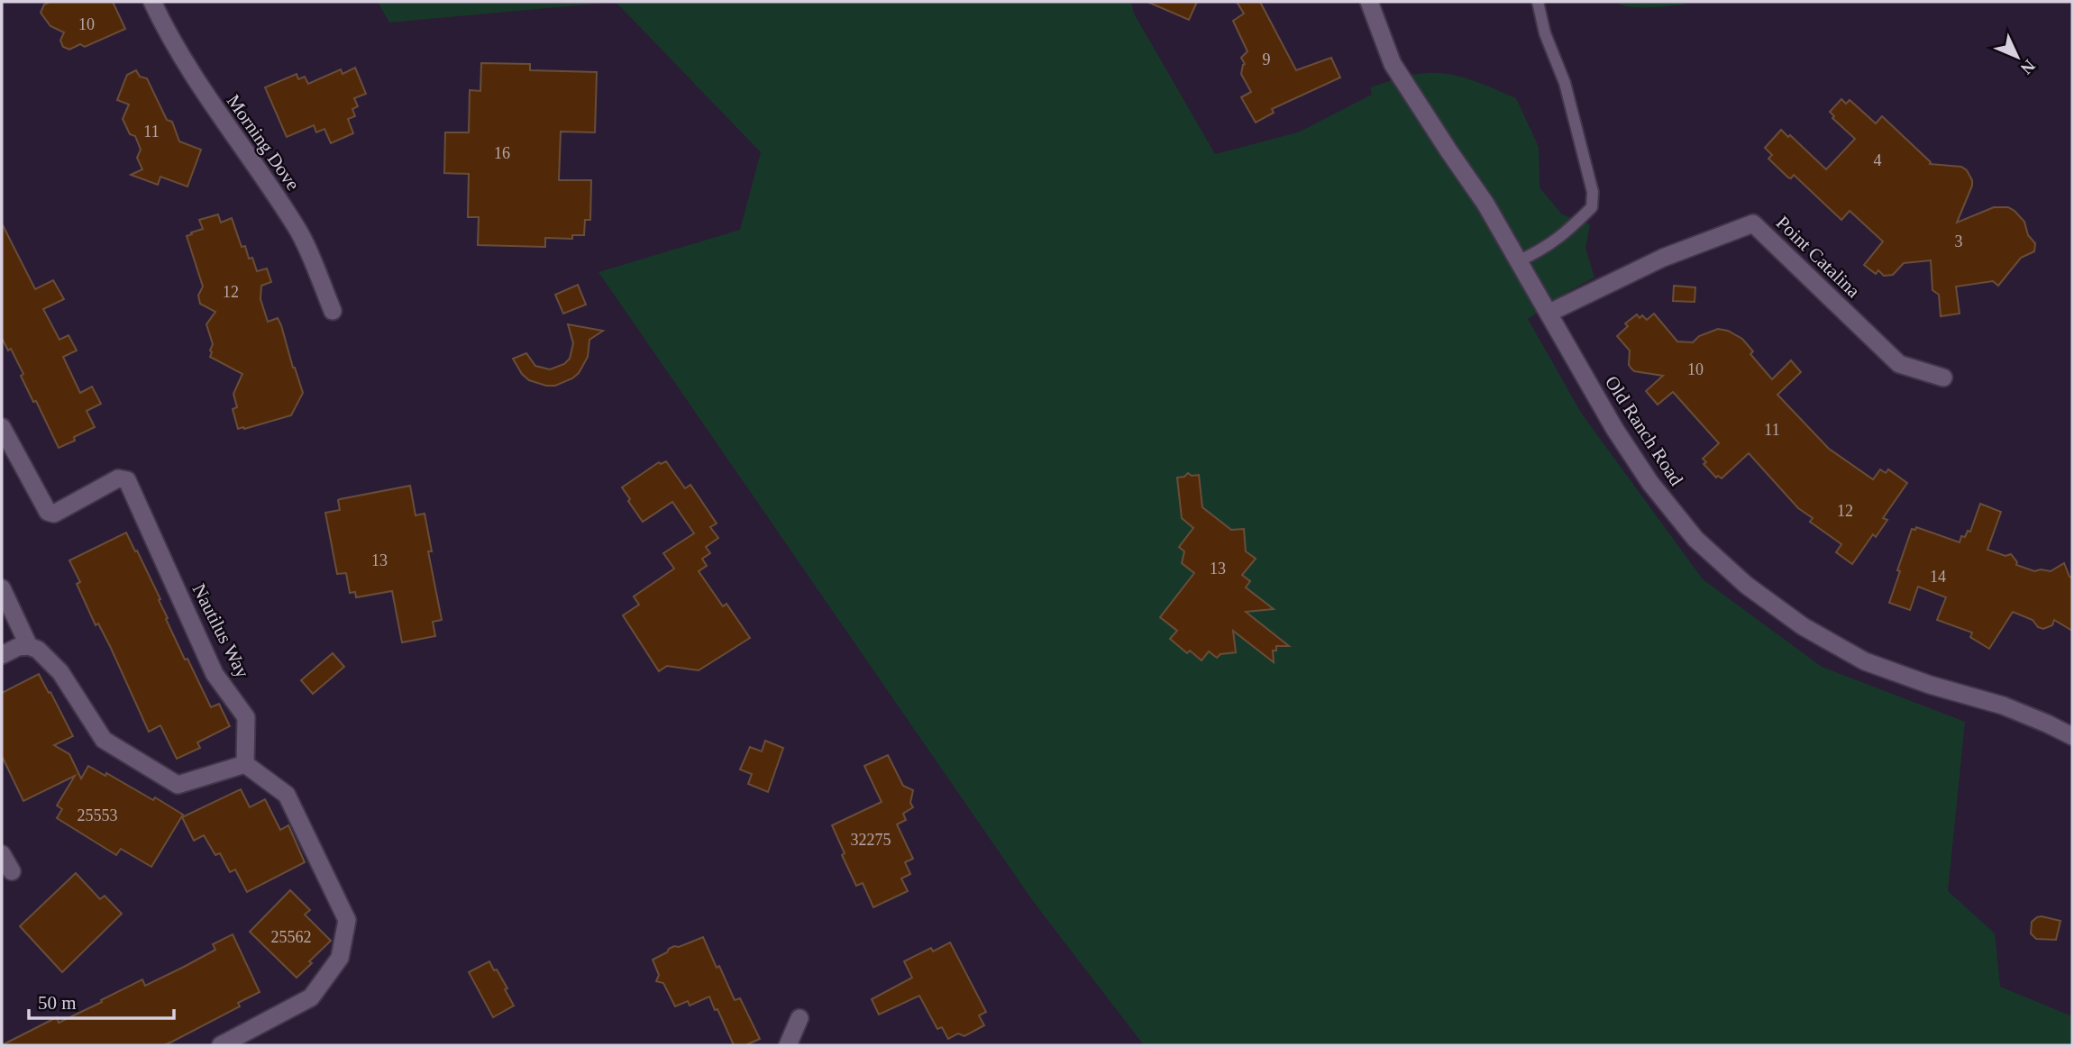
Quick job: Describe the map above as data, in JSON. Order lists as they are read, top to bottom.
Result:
{
  "streets": {
    "street": [
      "Morning Dove",
      "Point Catalina",
      "Old Ranch Road",
      "Nautilus Way"
    ]
  },
  "crossings": [
    ["Point Catalina", "Old Ranch Road"]
  ],
  "house_numbers": [
    "10",
    "9",
    "11",
    "16",
    "4",
    "3",
    "12",
    "10",
    "11",
    "12",
    "13",
    "13",
    "14",
    "25553",
    "32275",
    "25562"
  ],
  "scale_bar": "50 m",
  "north": "bottom right"
}
